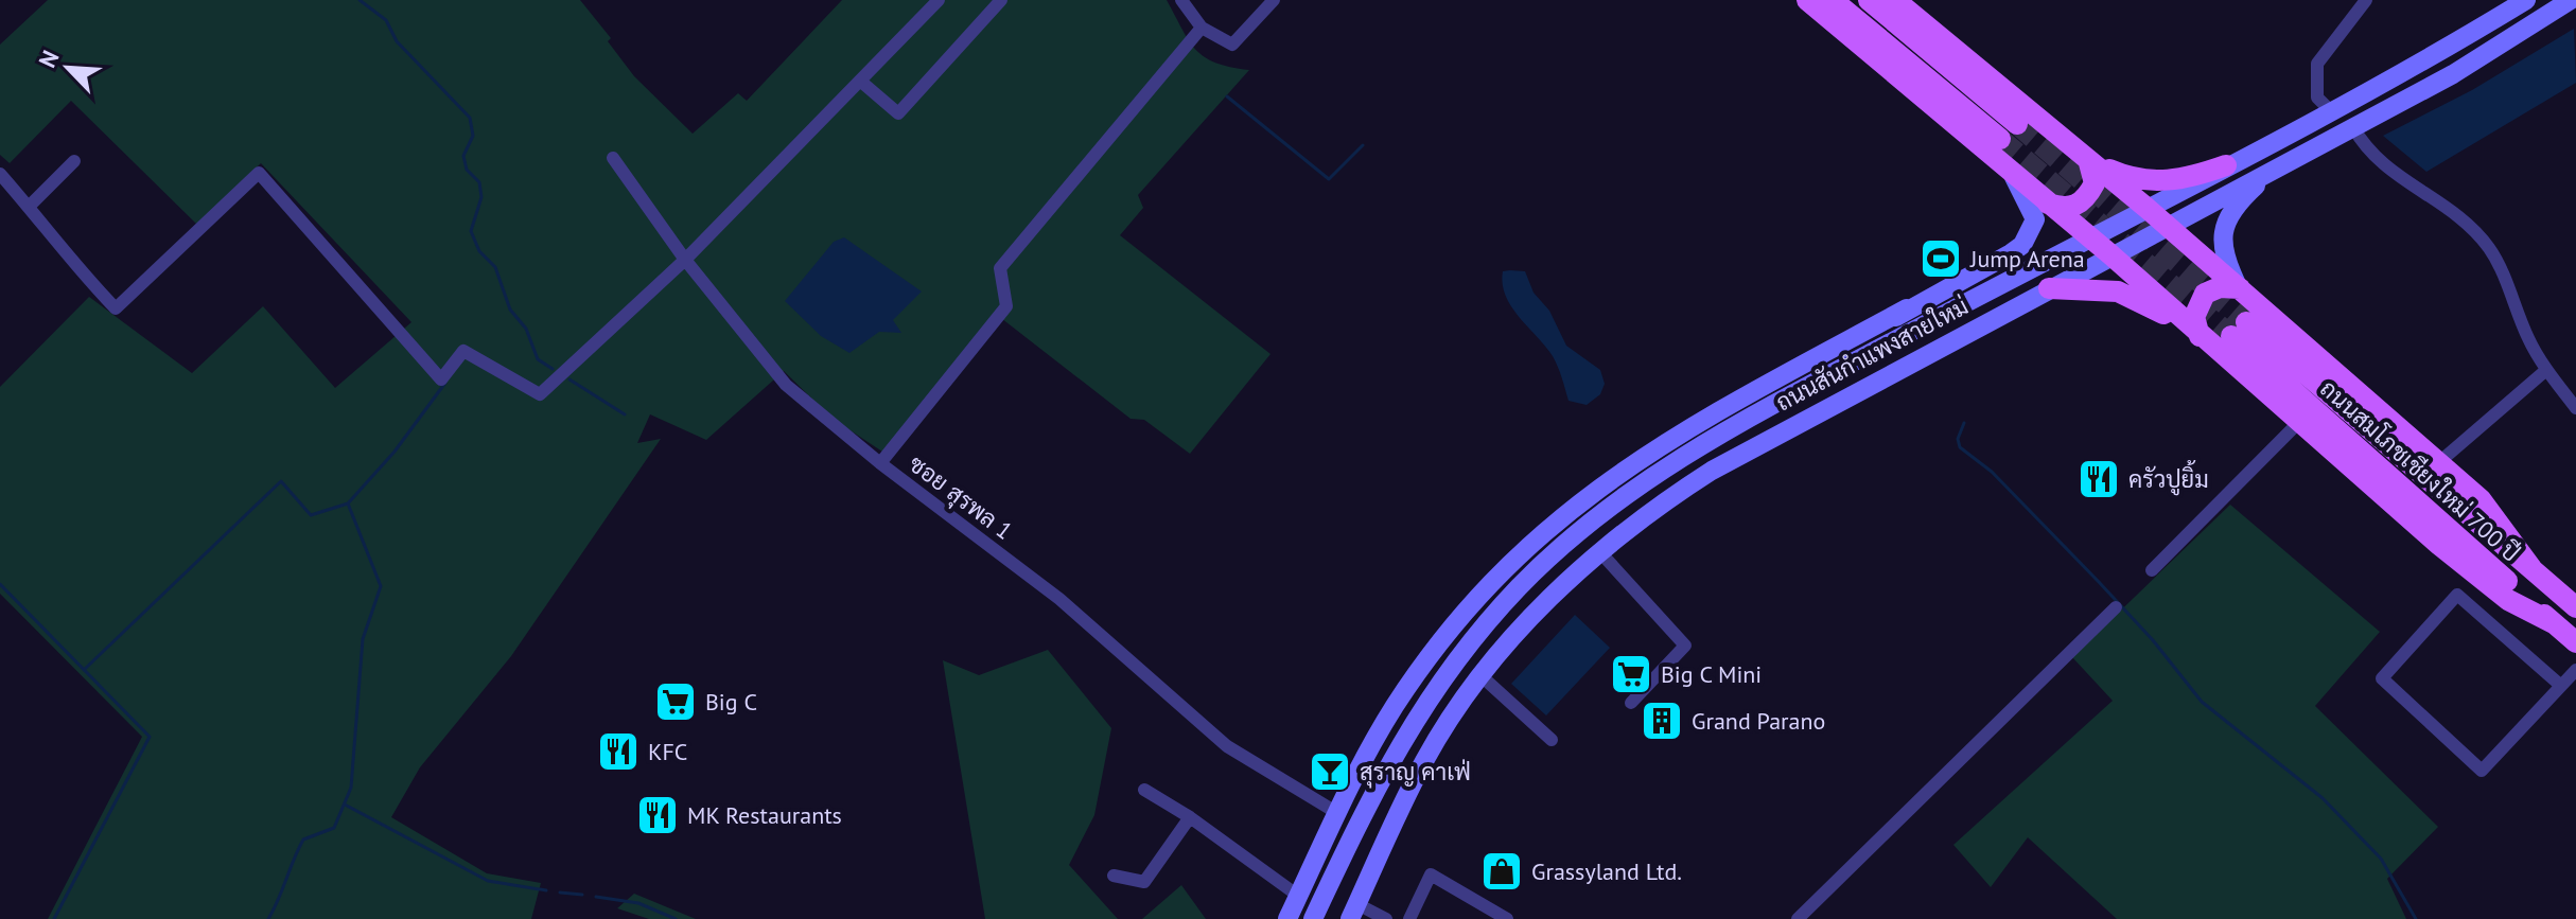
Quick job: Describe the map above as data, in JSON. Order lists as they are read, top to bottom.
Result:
{
  "streets": {
    "main road": ["ถนนสันกำแพงสายใหม่", "ถนนสมโภชเชียงใหม่ 700 ปี"],
    "street": ["ซอย สุรพล 1"]
  },
  "places": {
    "sports": ["Jump Arena"],
    "restaurant": ["ครัวปูยิ้ม", "KFC", "MK Restaurants"],
    "supermarket": ["Big C Mini", "Big C"],
    "building": ["Grand Parano"],
    "bar": ["สุราญ คาเฟ่"],
    "shop": ["Grassyland Ltd."]
  },
  "north": "top left"
}
